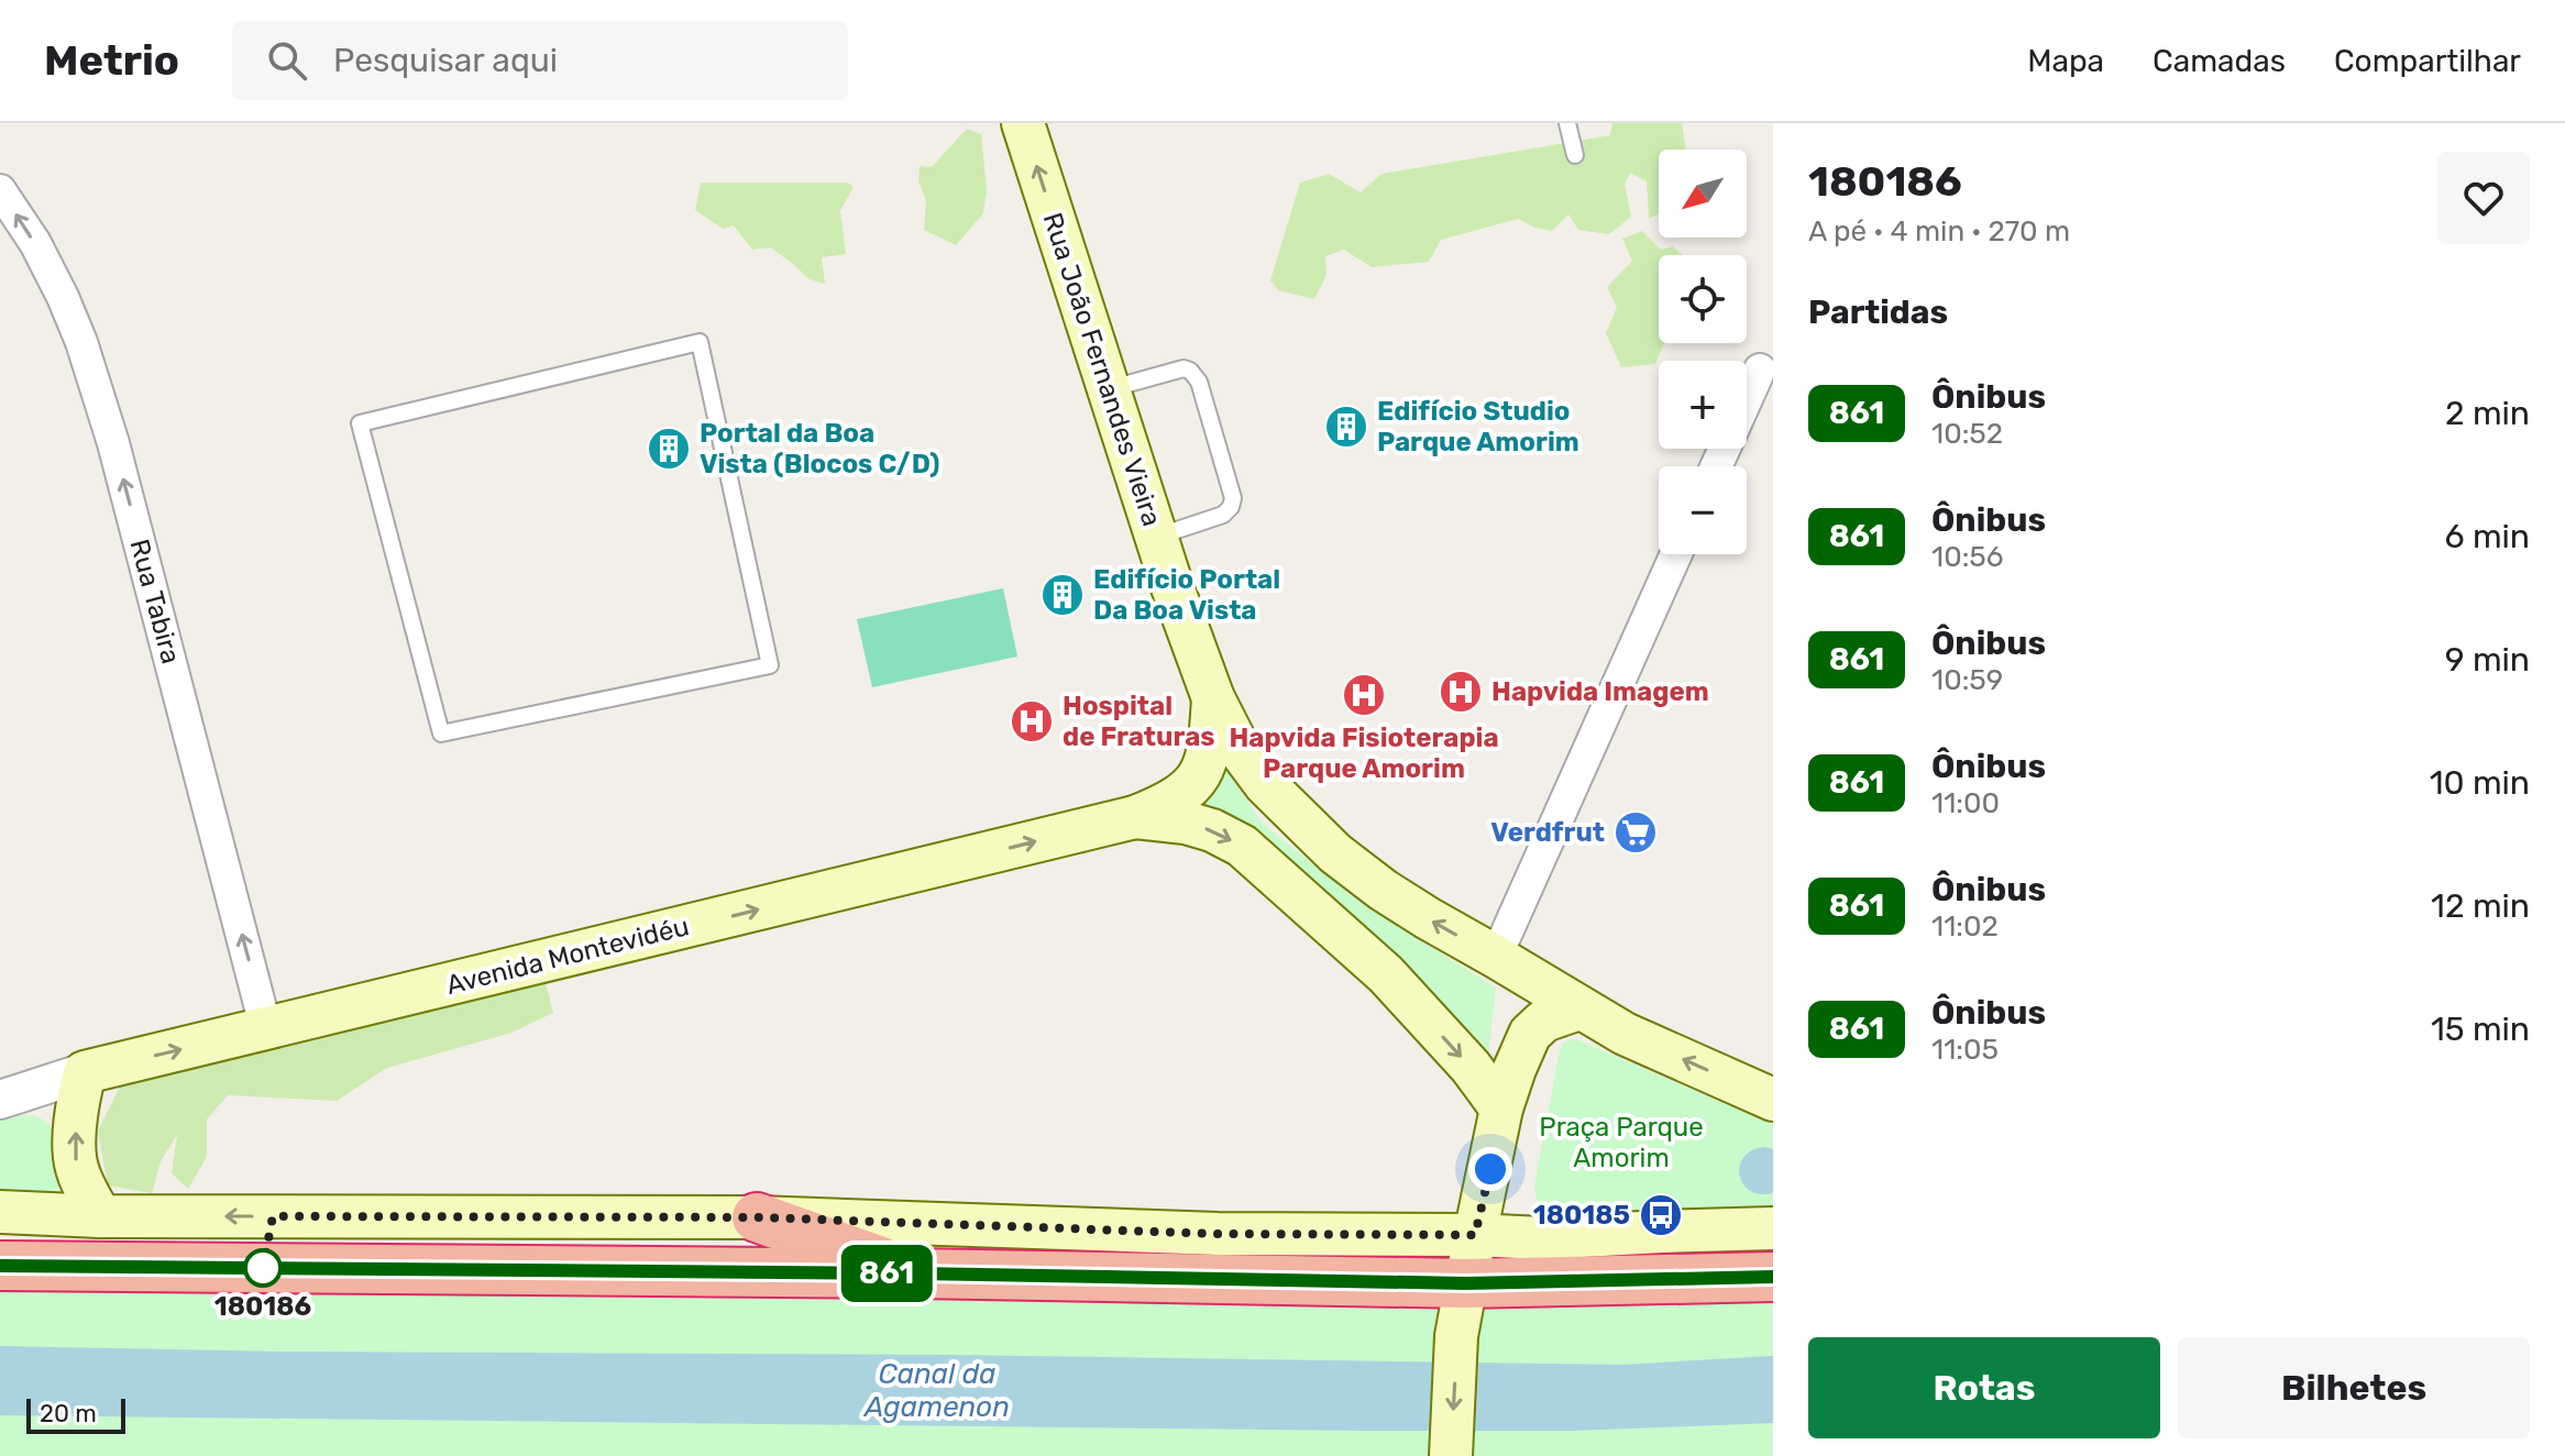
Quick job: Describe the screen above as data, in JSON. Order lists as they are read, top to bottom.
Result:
{
  "streets": {
    "main road": ["Rua João Fernandes Vieira", "Avenida Montevidéu"],
    "street": ["Rua Tabira"]
  },
  "crossings": [
    ["Rua João Fernandes Vieira", "Avenida Montevidéu"],
    ["Rua Tabira", "Avenida Montevidéu"]
  ],
  "one_way": ["Rua João Fernandes Vieira", "Rua Tabira"],
  "water": ["Canal da Agamenon"],
  "parks": ["Praça Parque Amorim"],
  "places": {
    "building": ["Edifício Studio Parque Amorim", "Portal da Boa Vista (Blocos C/D)", "Edifício Portal Da Boa Vista"],
    "hospital": ["Hapvida Imagem", "Hapvida Fisioterapia Parque Amorim", "Hospital de Fraturas"],
    "supermarket": ["Verdfrut"],
    "bus stop": ["180185"],
    "other": ["180186"]
  },
  "lines": ["bus line 861"],
  "scale_bar": "20 m",
  "north": "bottom left",
  "page": {
    "header": "Metrio",
    "search": "Pesquisar aqui",
    "nav": ["Mapa", "Camadas", "Compartilhar"],
    "on_map": "861",
    "heading": [
      ["180186", "A pé · 4 min · 270 m"],
      "Partidas"
    ],
    "map_buttons": ["+", "−"],
    "list": [
      {
        "mark": "861",
        "name": "Ônibus",
        "note": "10:52",
        "value": "2 min"
      },
      {
        "mark": "861",
        "name": "Ônibus",
        "note": "10:56",
        "value": "6 min"
      },
      {
        "mark": "861",
        "name": "Ônibus",
        "note": "10:59",
        "value": "9 min"
      },
      {
        "mark": "861",
        "name": "Ônibus",
        "note": "11:00",
        "value": "10 min"
      },
      {
        "mark": "861",
        "name": "Ônibus",
        "note": "11:02",
        "value": "12 min"
      },
      {
        "mark": "861",
        "name": "Ônibus",
        "note": "11:05",
        "value": "15 min"
      }
    ],
    "buttons": ["Rotas", "Bilhetes"],
    "scale": "20 m"
  }
}
